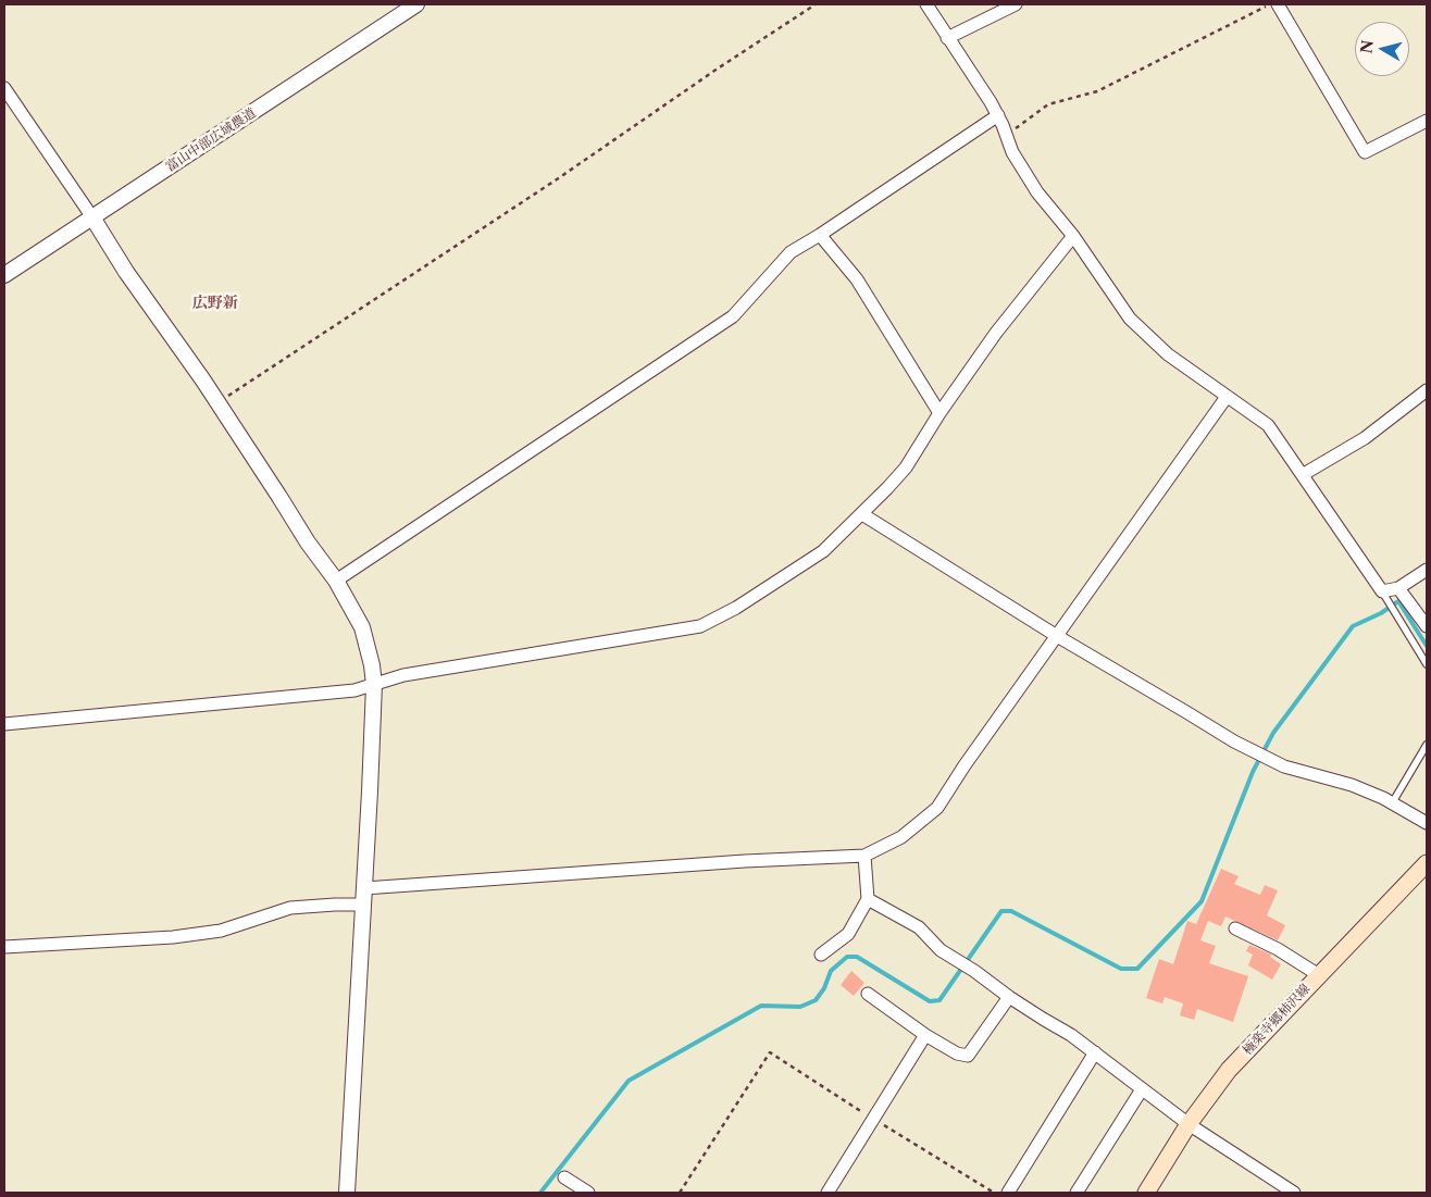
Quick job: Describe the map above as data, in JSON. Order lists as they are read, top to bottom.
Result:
{
  "streets": {
    "main road": ["極楽寺郷柿沢線"],
    "street": ["富山中部広域農道"]
  },
  "districts": ["広野新"],
  "north": "left"
}
